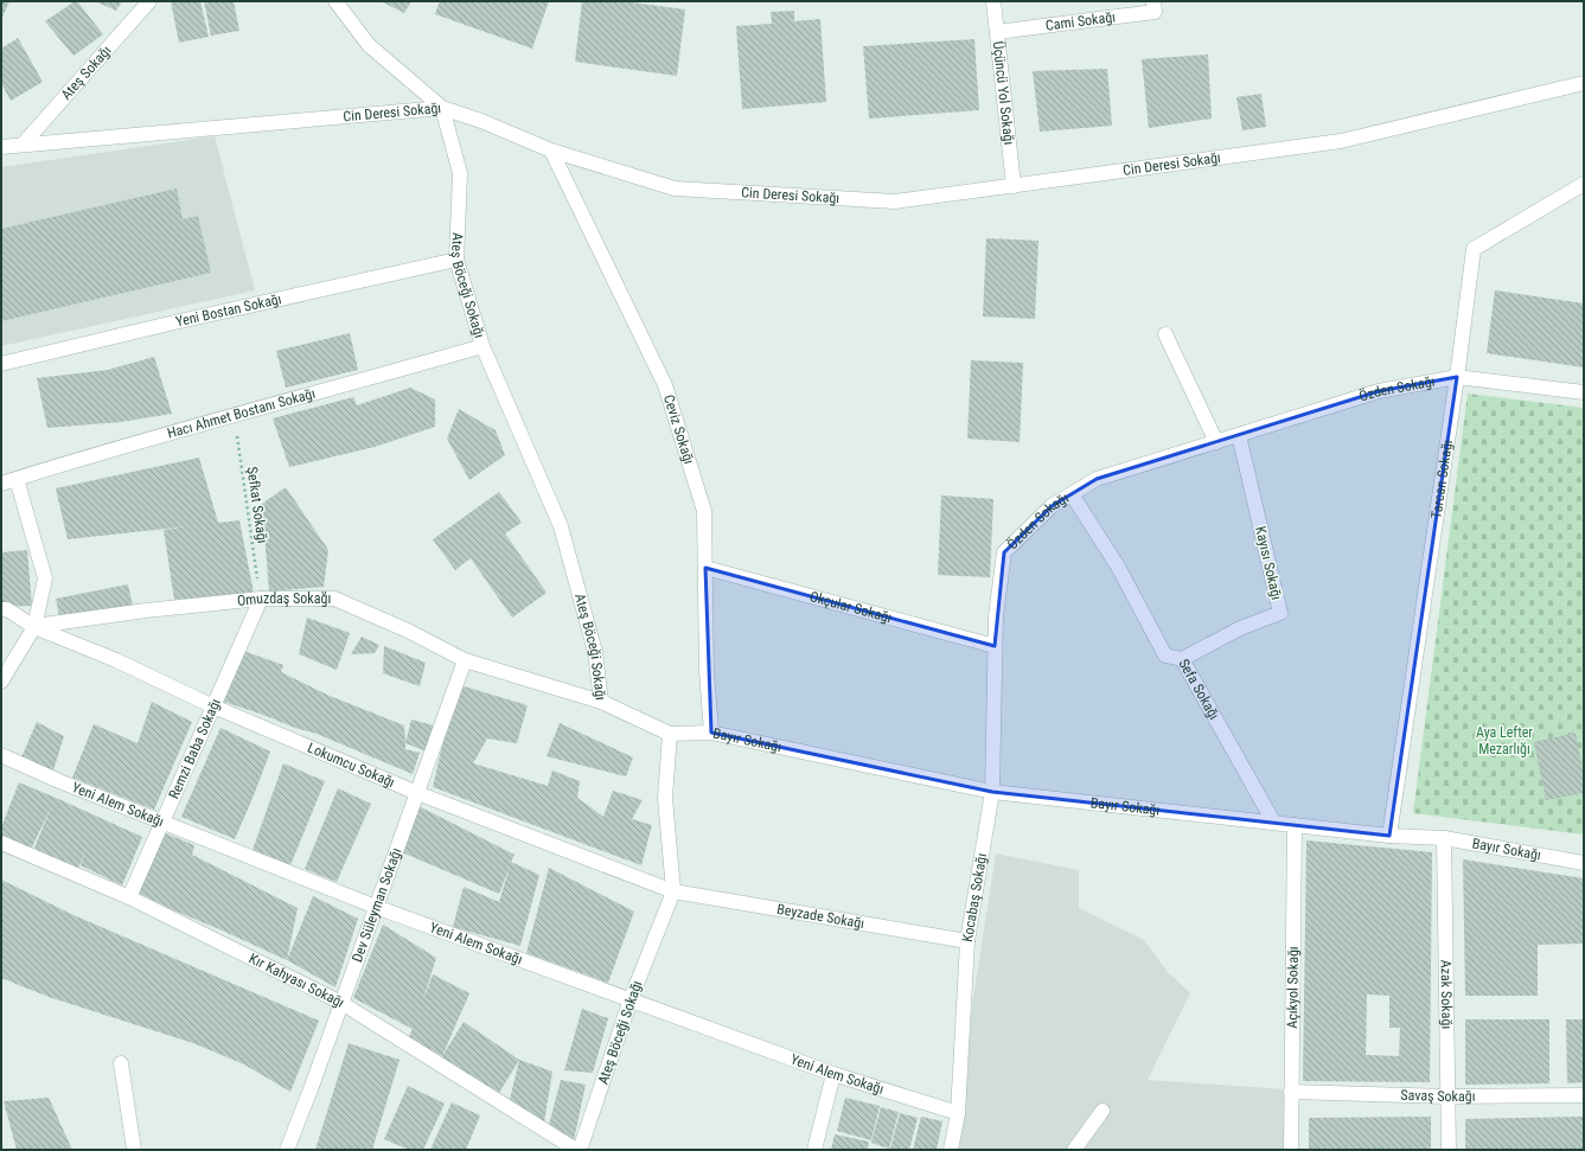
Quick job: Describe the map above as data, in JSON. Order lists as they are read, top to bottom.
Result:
{
  "streets": {
    "street": [
      "Cami Sokağı",
      "Ateş Sokağı",
      "Üçüncü Yol Sokağı",
      "Cin Deresi Sokağı",
      "Ateş Böceği Sokağı",
      "Yeni Bostan Sokağı",
      "Özden Sokağı",
      "Hacı Ahmet Bostanı Sokağı",
      "Ceviz Sokağı",
      "Tarcan Sokağı",
      "Kayısı Sokağı",
      "Omuzdaş Sokağı",
      "Okçular Sokağı",
      "Sefa Sokağı",
      "Bayır Sokağı",
      "Remzi Baba Sokağı",
      "Lokumcu Sokağı",
      "Yeni Alem Sokağı",
      "Kocabaş Sokağı",
      "Dev Süleyman Sokağı",
      "Beyzade Sokağı",
      "Kır Kahyası Sokağı",
      "Açıkyol Sokağı",
      "Azak Sokağı",
      "Savaş Sokağı"
    ],
    "path": ["Şefkat Sokağı"]
  },
  "crossings": [
    ["Cami Sokağı", "Üçüncü Yol Sokağı"],
    ["Ateş Sokağı", "Cin Deresi Sokağı"],
    ["Üçüncü Yol Sokağı", "Cin Deresi Sokağı"],
    ["Cin Deresi Sokağı", "Ateş Böceği Sokağı"],
    ["Cin Deresi Sokağı", "Ceviz Sokağı"],
    ["Ateş Böceği Sokağı", "Yeni Bostan Sokağı"],
    ["Ateş Böceği Sokağı", "Hacı Ahmet Bostanı Sokağı"],
    ["Ateş Böceği Sokağı", "Omuzdaş Sokağı"],
    ["Ateş Böceği Sokağı", "Bayır Sokağı"],
    ["Ateş Böceği Sokağı", "Lokumcu Sokağı"],
    ["Ateş Böceği Sokağı", "Yeni Alem Sokağı"],
    ["Ateş Böceği Sokağı", "Beyzade Sokağı"],
    ["Özden Sokağı", "Tarcan Sokağı"],
    ["Özden Sokağı", "Kayısı Sokağı"],
    ["Özden Sokağı", "Okçular Sokağı"],
    ["Özden Sokağı", "Sefa Sokağı"],
    ["Özden Sokağı", "Kocabaş Sokağı"],
    ["Hacı Ahmet Bostanı Sokağı", "Şefkat Sokağı"],
    ["Ceviz Sokağı", "Okçular Sokağı"],
    ["Ceviz Sokağı", "Bayır Sokağı"],
    ["Tarcan Sokağı", "Bayır Sokağı"],
    ["Şefkat Sokağı", "Omuzdaş Sokağı"],
    ["Şefkat Sokağı", "Remzi Baba Sokağı"],
    ["Kayısı Sokağı", "Sefa Sokağı"],
    ["Omuzdaş Sokağı", "Remzi Baba Sokağı"],
    ["Omuzdaş Sokağı", "Lokumcu Sokağı"],
    ["Omuzdaş Sokağı", "Dev Süleyman Sokağı"],
    ["Okçular Sokağı", "Kocabaş Sokağı"],
    ["Sefa Sokağı", "Bayır Sokağı"],
    ["Bayır Sokağı", "Kocabaş Sokağı"],
    ["Bayır Sokağı", "Açıkyol Sokağı"],
    ["Bayır Sokağı", "Azak Sokağı"],
    ["Remzi Baba Sokağı", "Lokumcu Sokağı"],
    ["Remzi Baba Sokağı", "Yeni Alem Sokağı"],
    ["Remzi Baba Sokağı", "Kır Kahyası Sokağı"],
    ["Lokumcu Sokağı", "Dev Süleyman Sokağı"],
    ["Lokumcu Sokağı", "Beyzade Sokağı"],
    ["Yeni Alem Sokağı", "Kocabaş Sokağı"],
    ["Yeni Alem Sokağı", "Dev Süleyman Sokağı"],
    ["Kocabaş Sokağı", "Beyzade Sokağı"],
    ["Dev Süleyman Sokağı", "Kır Kahyası Sokağı"],
    ["Açıkyol Sokağı", "Savaş Sokağı"],
    ["Azak Sokağı", "Savaş Sokağı"]
  ],
  "parks": ["Aya Lefter Mezarlığı"]
}
